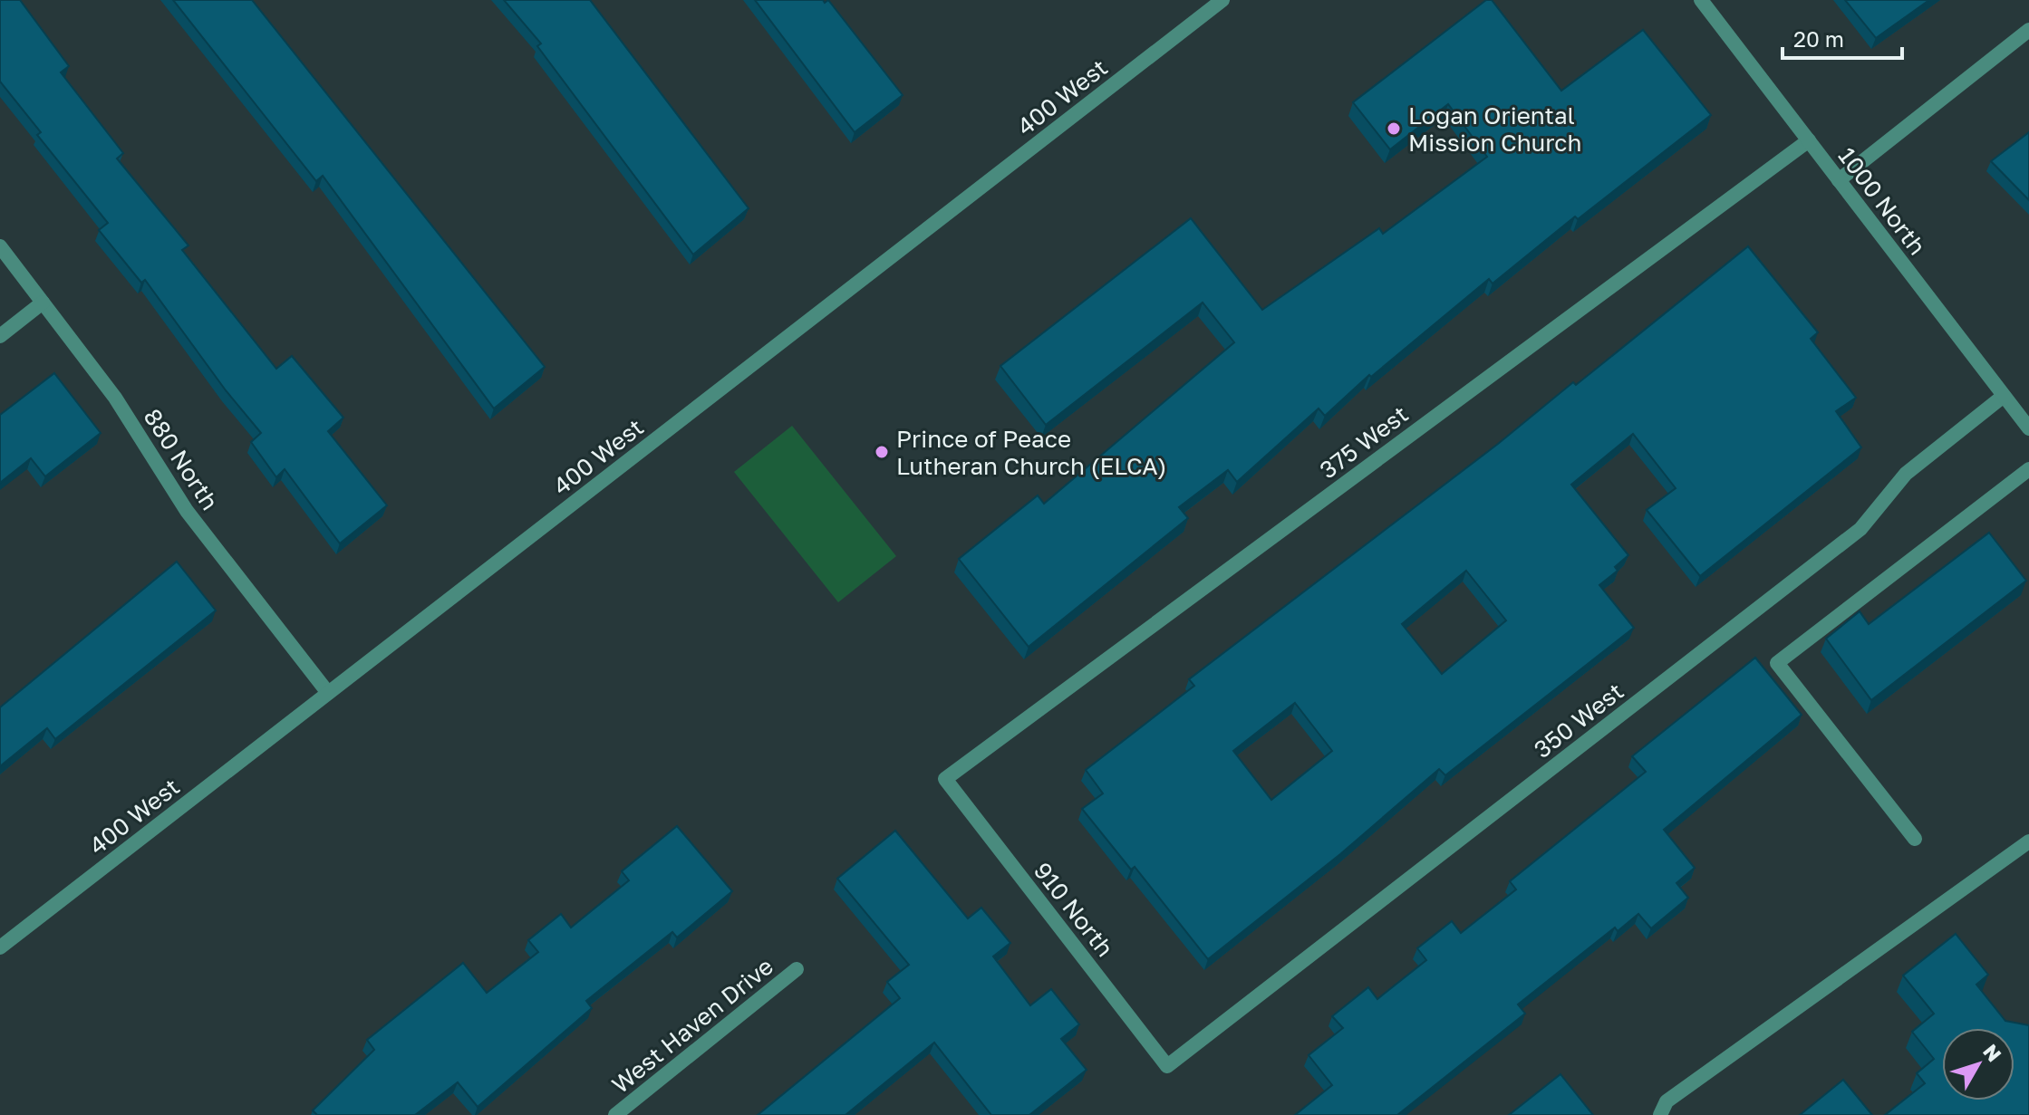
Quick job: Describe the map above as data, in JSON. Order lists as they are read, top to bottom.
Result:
{
  "streets": {
    "street": [
      "400 West",
      "1000 North",
      "375 West",
      "880 North",
      "350 West",
      "910 North",
      "West Haven Drive"
    ]
  },
  "crossings": [
    ["400 West", "880 North"],
    ["1000 North", "375 West"],
    ["1000 North", "350 West"],
    ["375 West", "910 North"],
    ["350 West", "910 North"]
  ],
  "places": ["Logan Oriental Mission Church", "Prince of Peace Lutheran Church (ELCA)"],
  "scale_bar": "20 m",
  "north": "top right"
}
